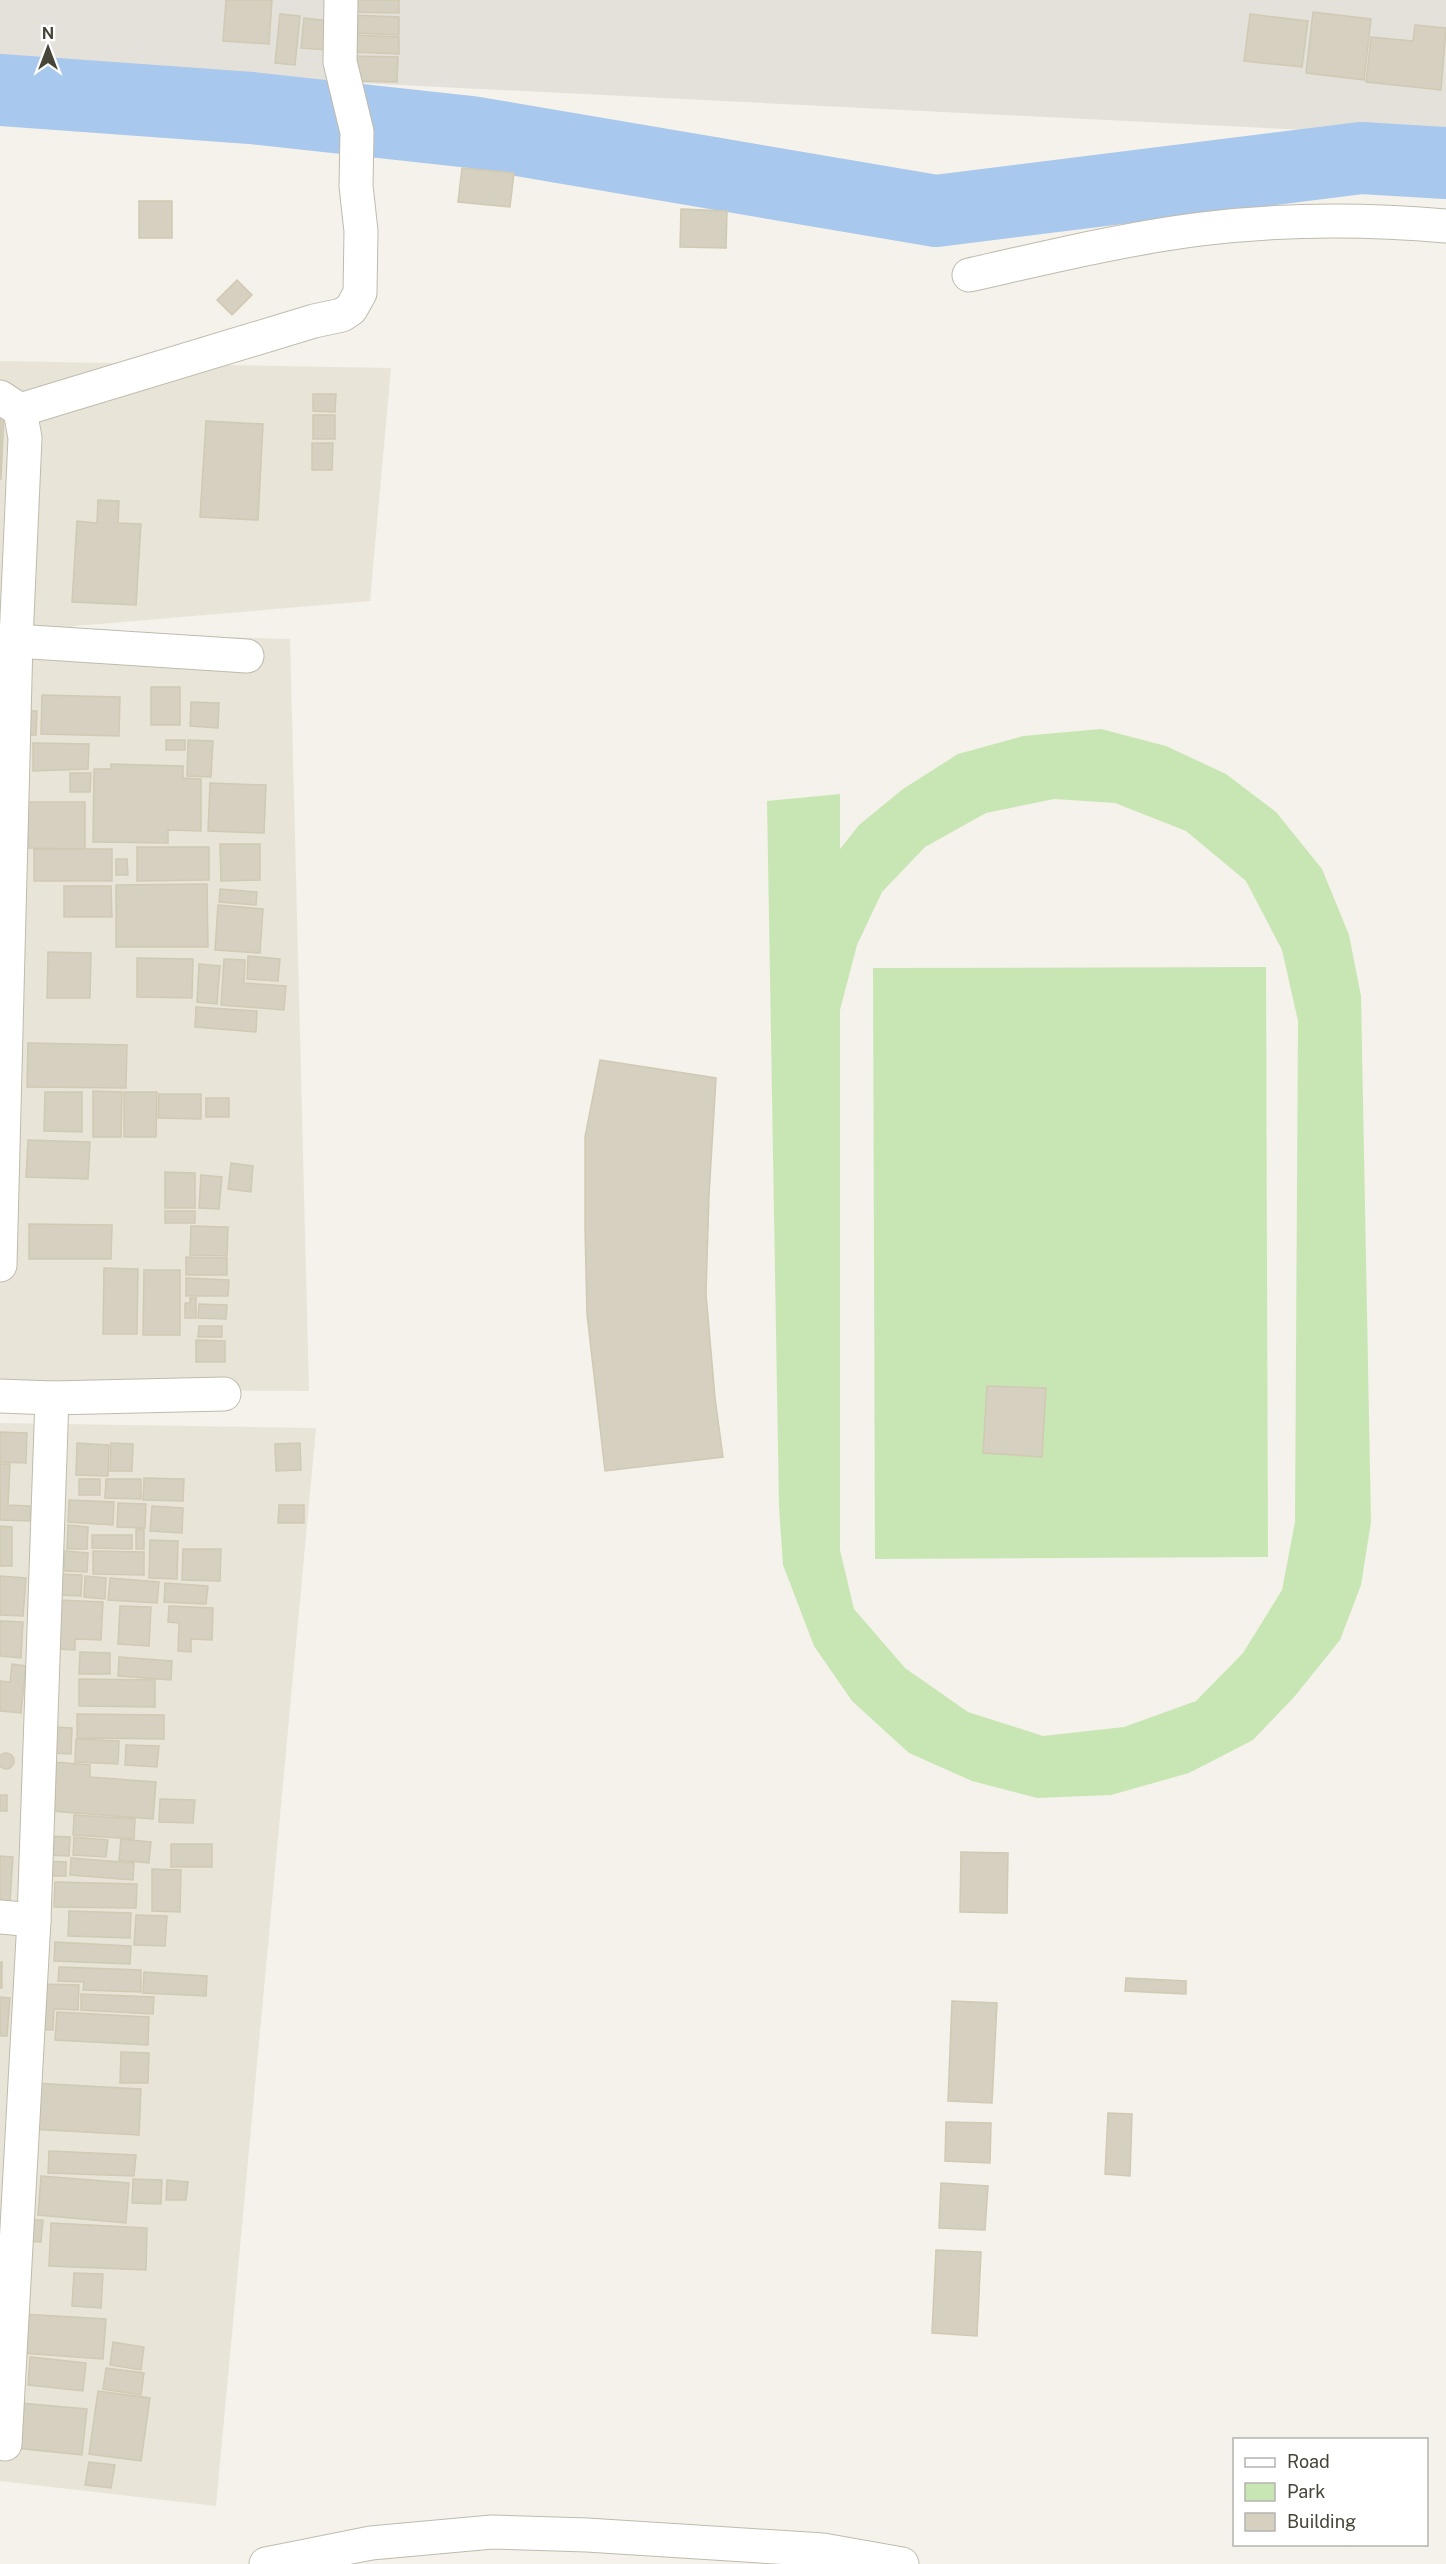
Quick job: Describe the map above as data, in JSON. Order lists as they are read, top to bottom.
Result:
{
  "legend": ["Road", "Park", "Building"],
  "north": "top"
}
